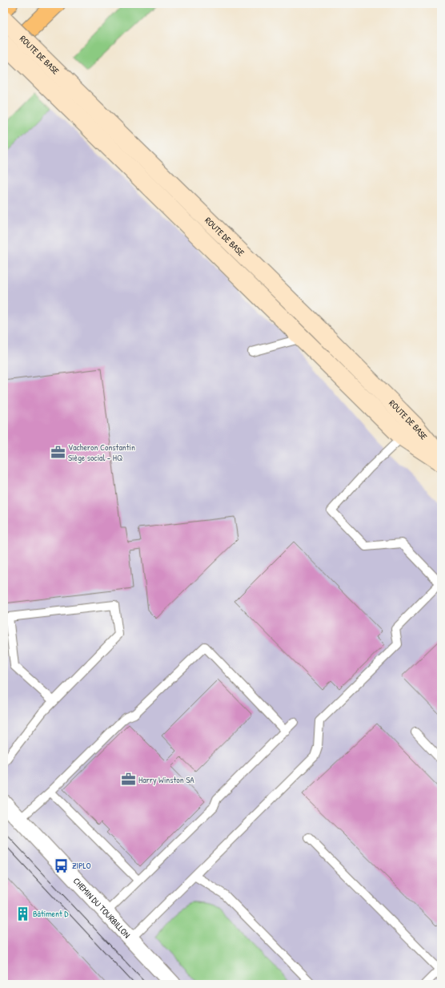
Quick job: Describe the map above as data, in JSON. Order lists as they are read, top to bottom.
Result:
{
  "streets": {
    "street": ["ROUTE DE BASE", "CHEMIN DU TOURBILLON"]
  },
  "places": {
    "office": ["Vacheron Constantin Siège social - HQ", "Harry Winston SA"],
    "bus stop": ["ZIPLO"],
    "building": ["Bâtiment D"]
  }
}
